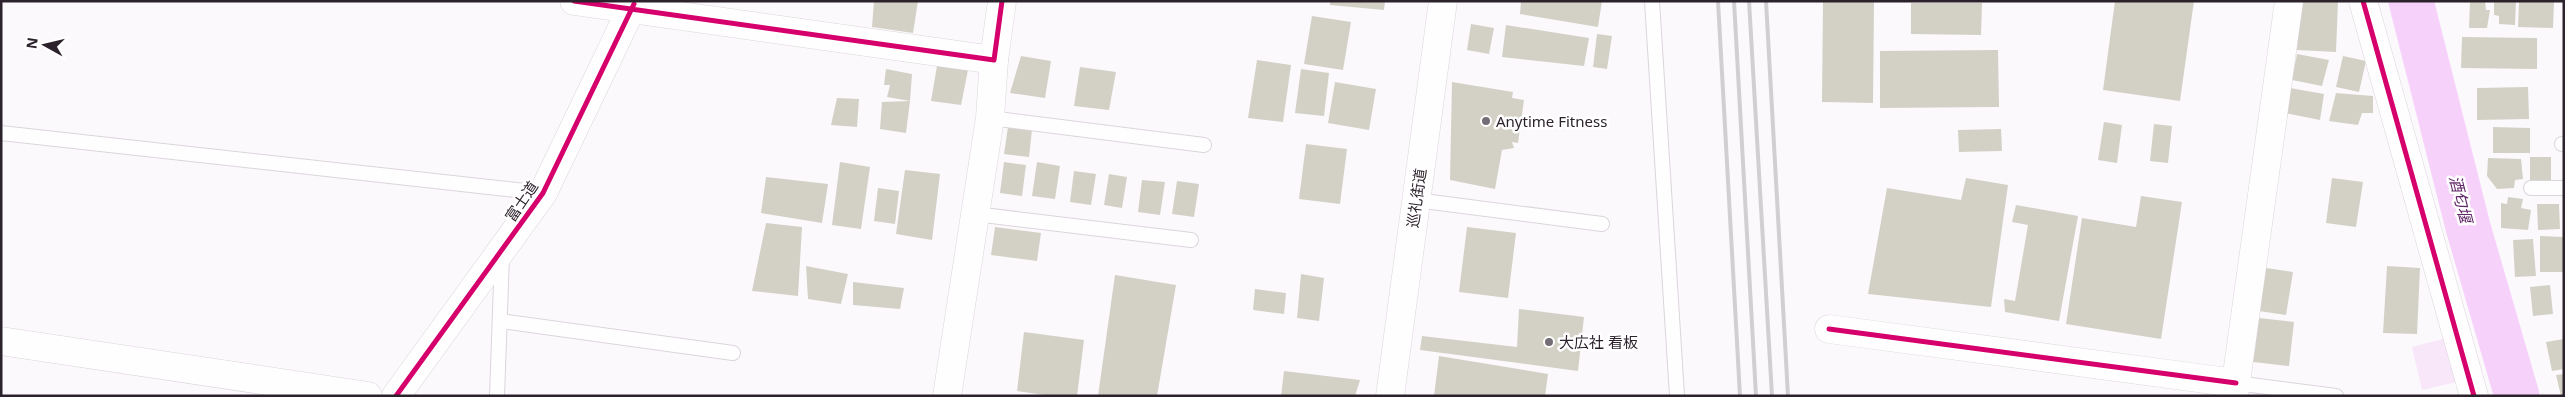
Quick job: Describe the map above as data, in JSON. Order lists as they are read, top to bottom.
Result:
{
  "streets": {
    "street": ["巡礼街道", "富士道"]
  },
  "water": ["酒匂堰"],
  "places": ["Anytime Fitness", "大広社 看板"],
  "north": "left"
}
